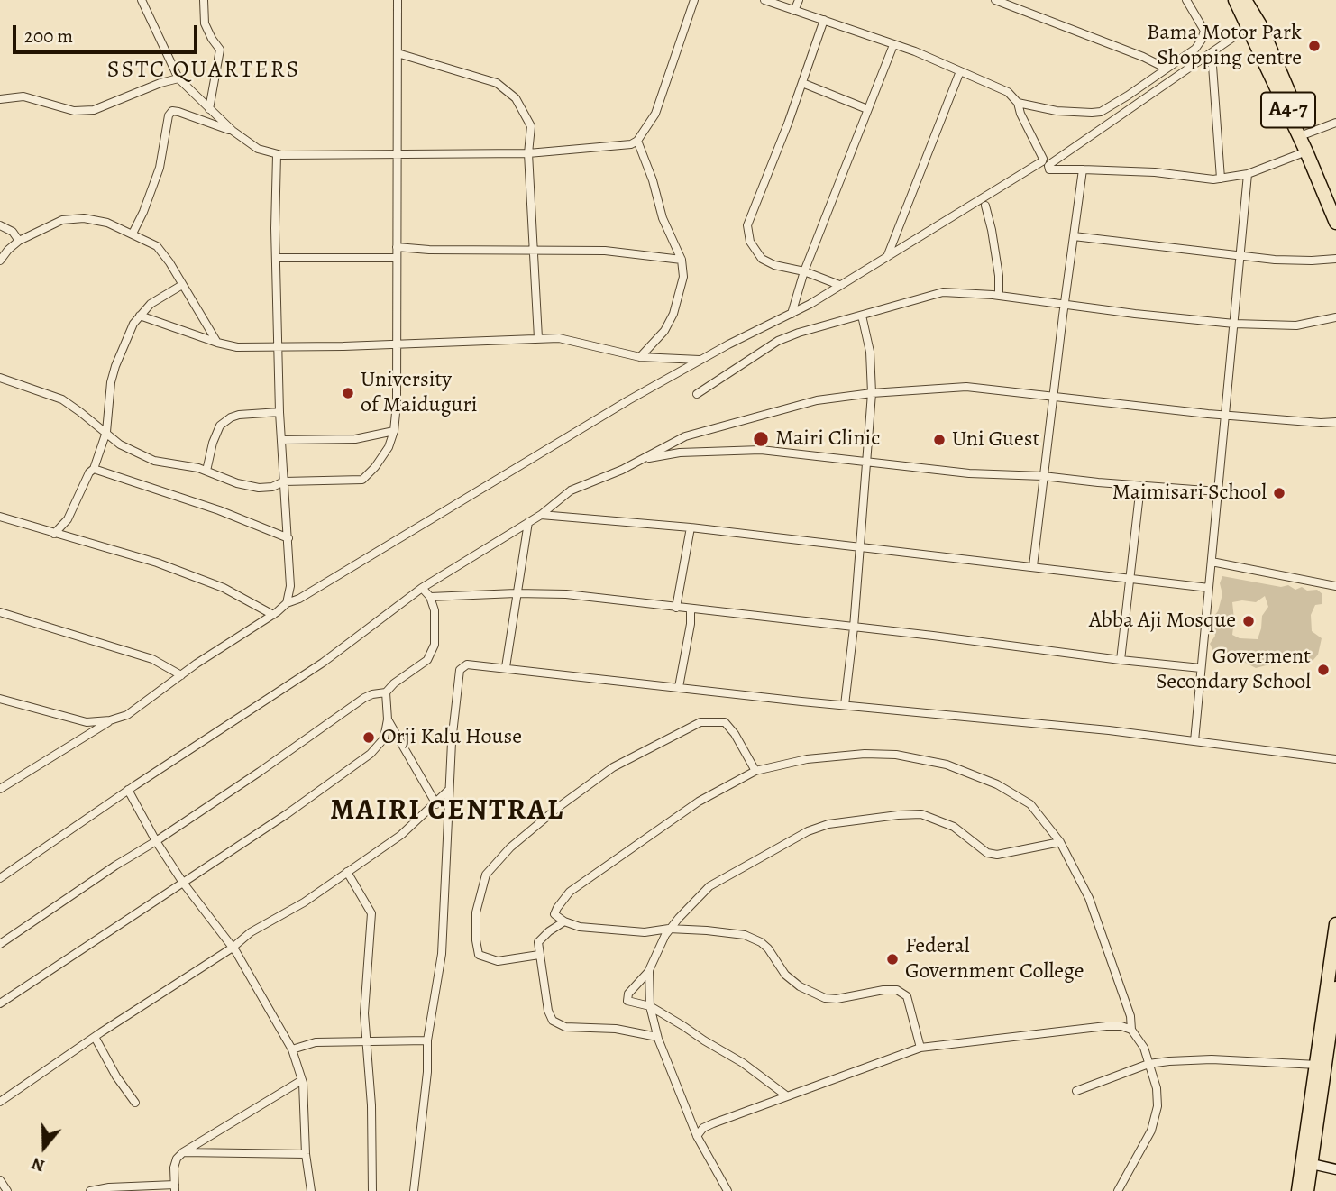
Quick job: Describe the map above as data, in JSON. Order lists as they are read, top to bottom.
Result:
{
  "streets": {
    "highway": ["A4-7"]
  },
  "districts": ["SSTC QUARTERS", "MAIRI CENTRAL"],
  "places": [
    "Bama Motor Park Shopping centre",
    "University of Maiduguri",
    "Mairi Clinic",
    "Uni Guest",
    "Maimisari School",
    "Abba Aji Mosque",
    "Goverment Secondary School",
    "Orji Kalu House",
    "Federal Government College"
  ],
  "scale_bar": "200 m",
  "north": "bottom"
}
